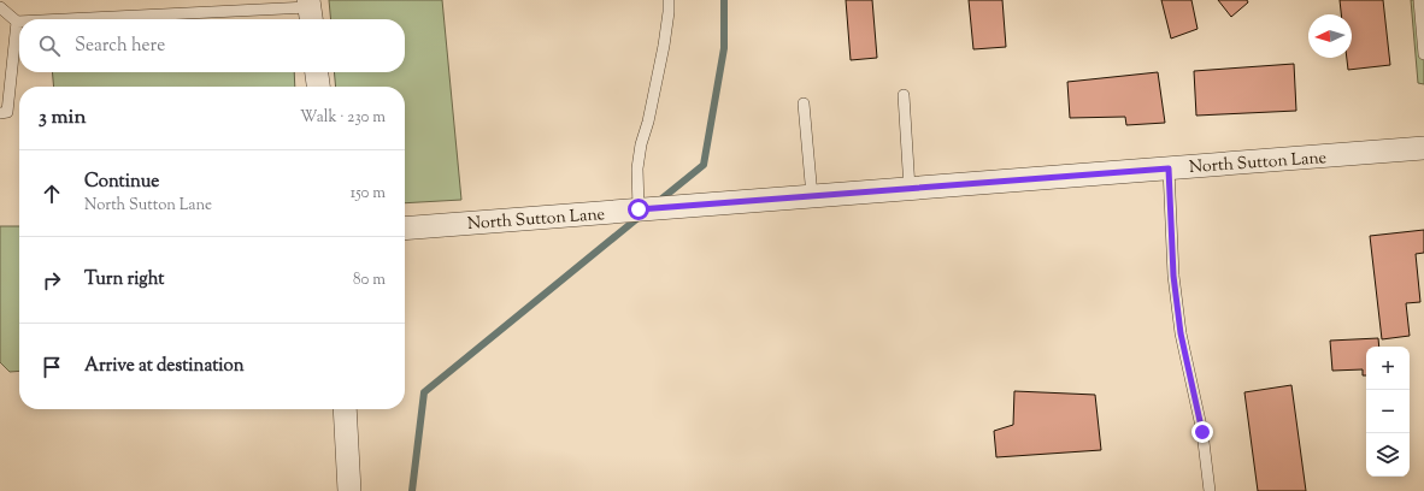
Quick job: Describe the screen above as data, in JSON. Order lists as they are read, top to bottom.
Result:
{
  "streets": {
    "street": ["North Sutton Lane"]
  },
  "north": "left",
  "page": {
    "search": "Search here",
    "heading": ["3 min", "Walk · 230 m"],
    "list": [
      ["Continue", "North Sutton Lane", "150 m"],
      ["Turn right", "80 m"],
      "Arrive at destination"
    ],
    "map_buttons": ["+", "−"]
  }
}
